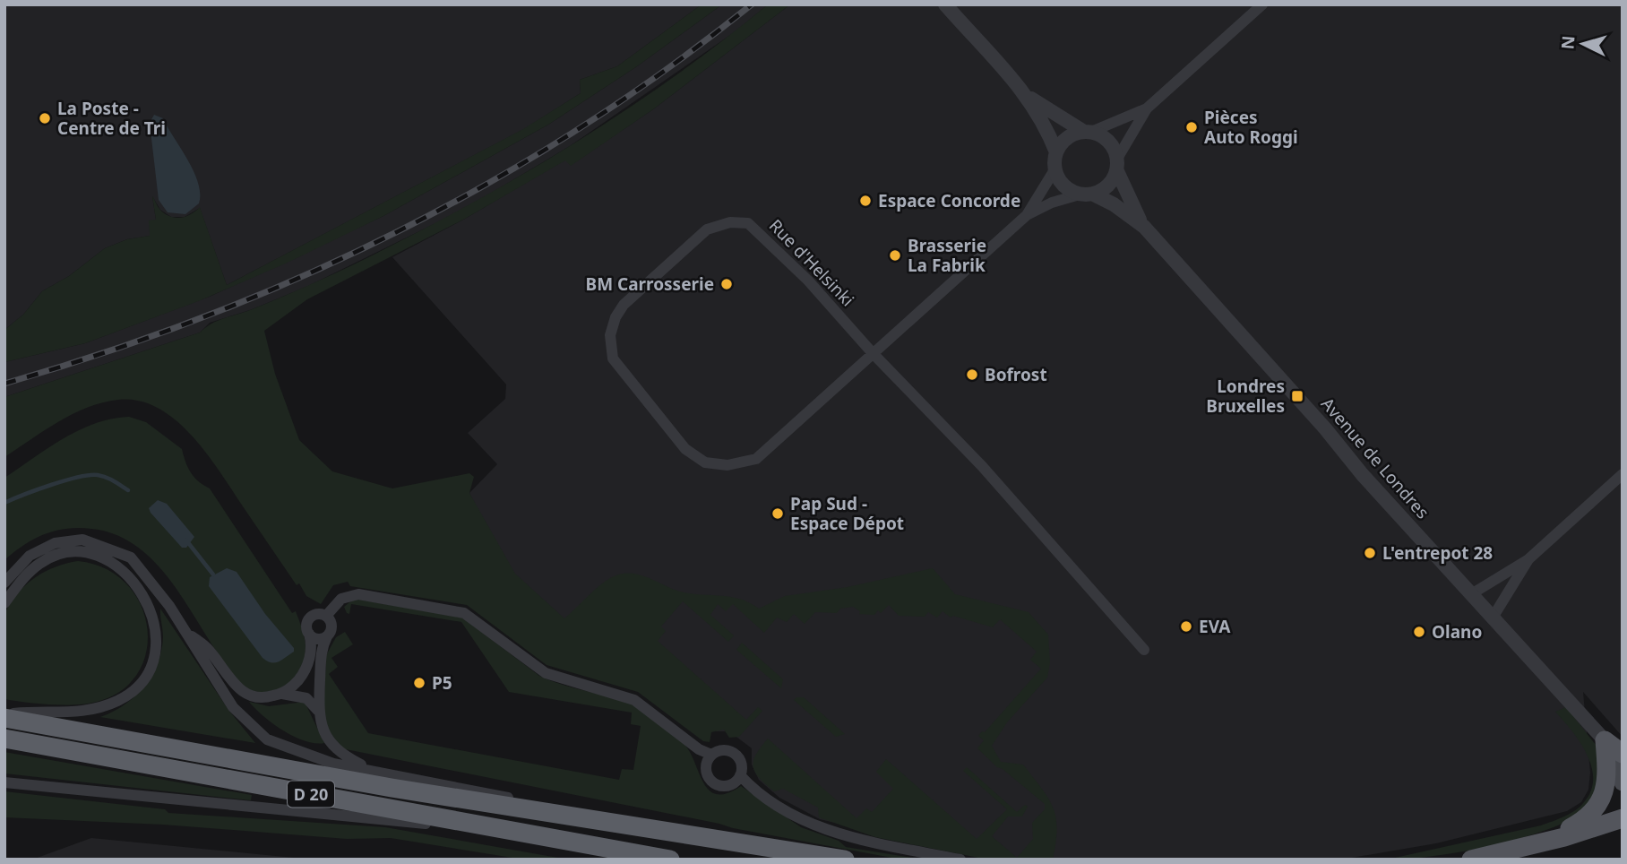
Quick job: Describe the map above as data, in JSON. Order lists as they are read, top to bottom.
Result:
{
  "streets": {
    "highway": ["D 20"],
    "street": ["Rue d'Helsinki", "Avenue de Londres"]
  },
  "crossings": [
    ["Rue d'Helsinki", "Avenue de Londres"]
  ],
  "places": {
    "other": [
      "La Poste - Centre de Tri",
      "Pièces Auto Roggi",
      "Espace Concorde",
      "Brasserie La Fabrik",
      "BM Carrosserie",
      "Bofrost",
      "Pap Sud - Espace Dépot",
      "L'entrepot 28",
      "EVA",
      "Olano",
      "P5"
    ],
    "transit": ["Londres Bruxelles"]
  },
  "north": "left"
}
